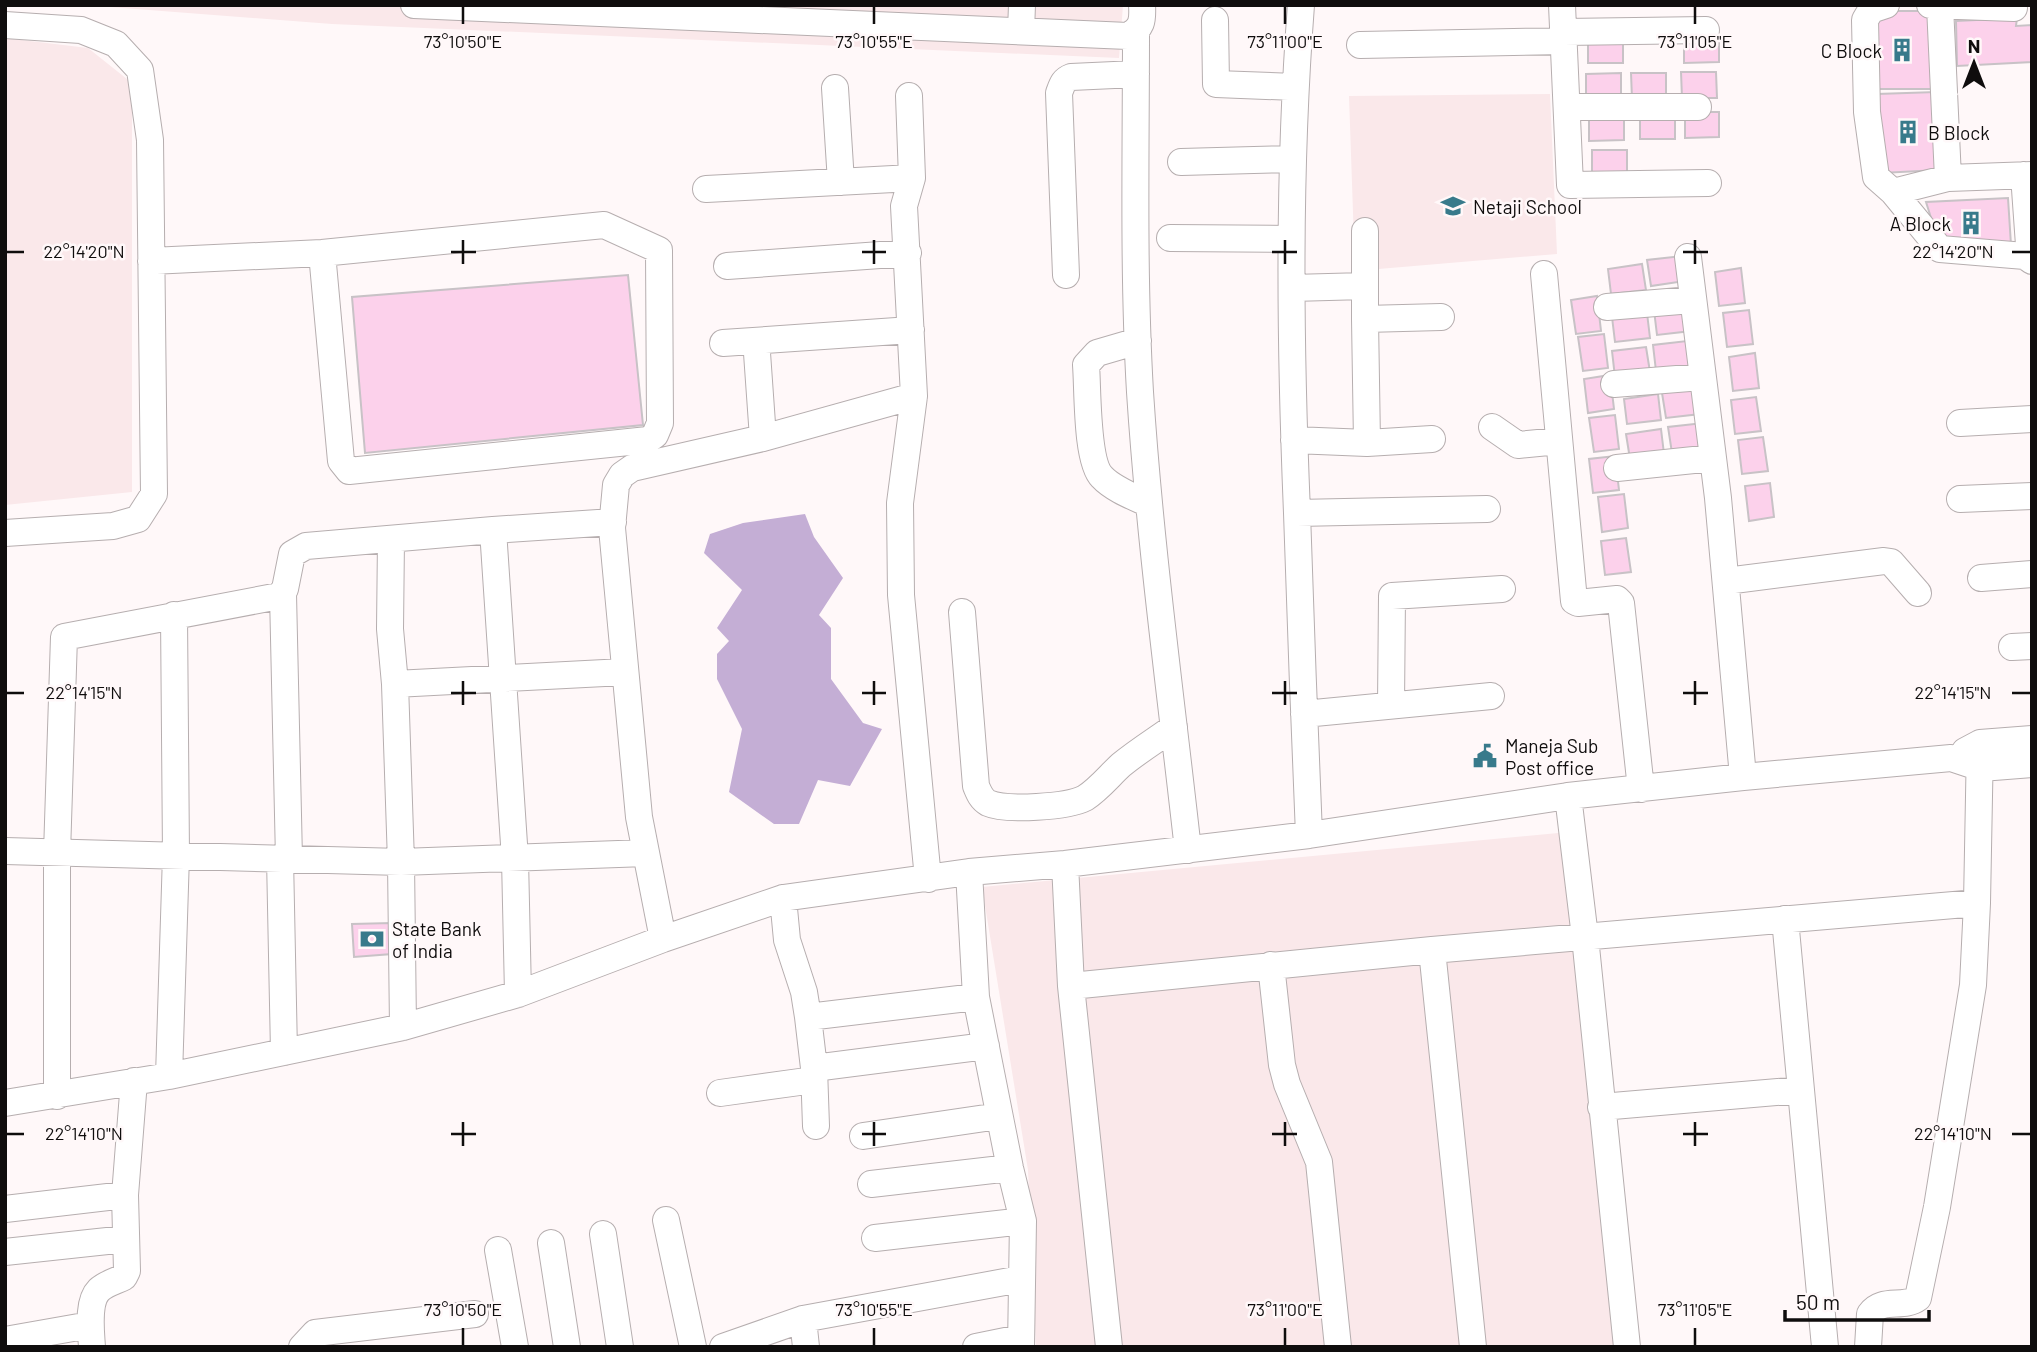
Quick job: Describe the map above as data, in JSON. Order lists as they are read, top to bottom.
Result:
{
  "places": {
    "building": ["C Block", "B Block", "A Block"],
    "school or university": ["Netaji School"],
    "public building": ["Maneja Sub Post office"],
    "bank": ["State Bank of India"]
  },
  "scale_bar": "50 m",
  "north": "top",
  "coordinates": [
    "73°10'50\"E",
    "73°10'55\"E",
    "73°11'00\"E",
    "73°11'05\"E",
    "22°14'20\"N",
    "22°14'15\"N",
    "22°14'10\"N"
  ]
}
